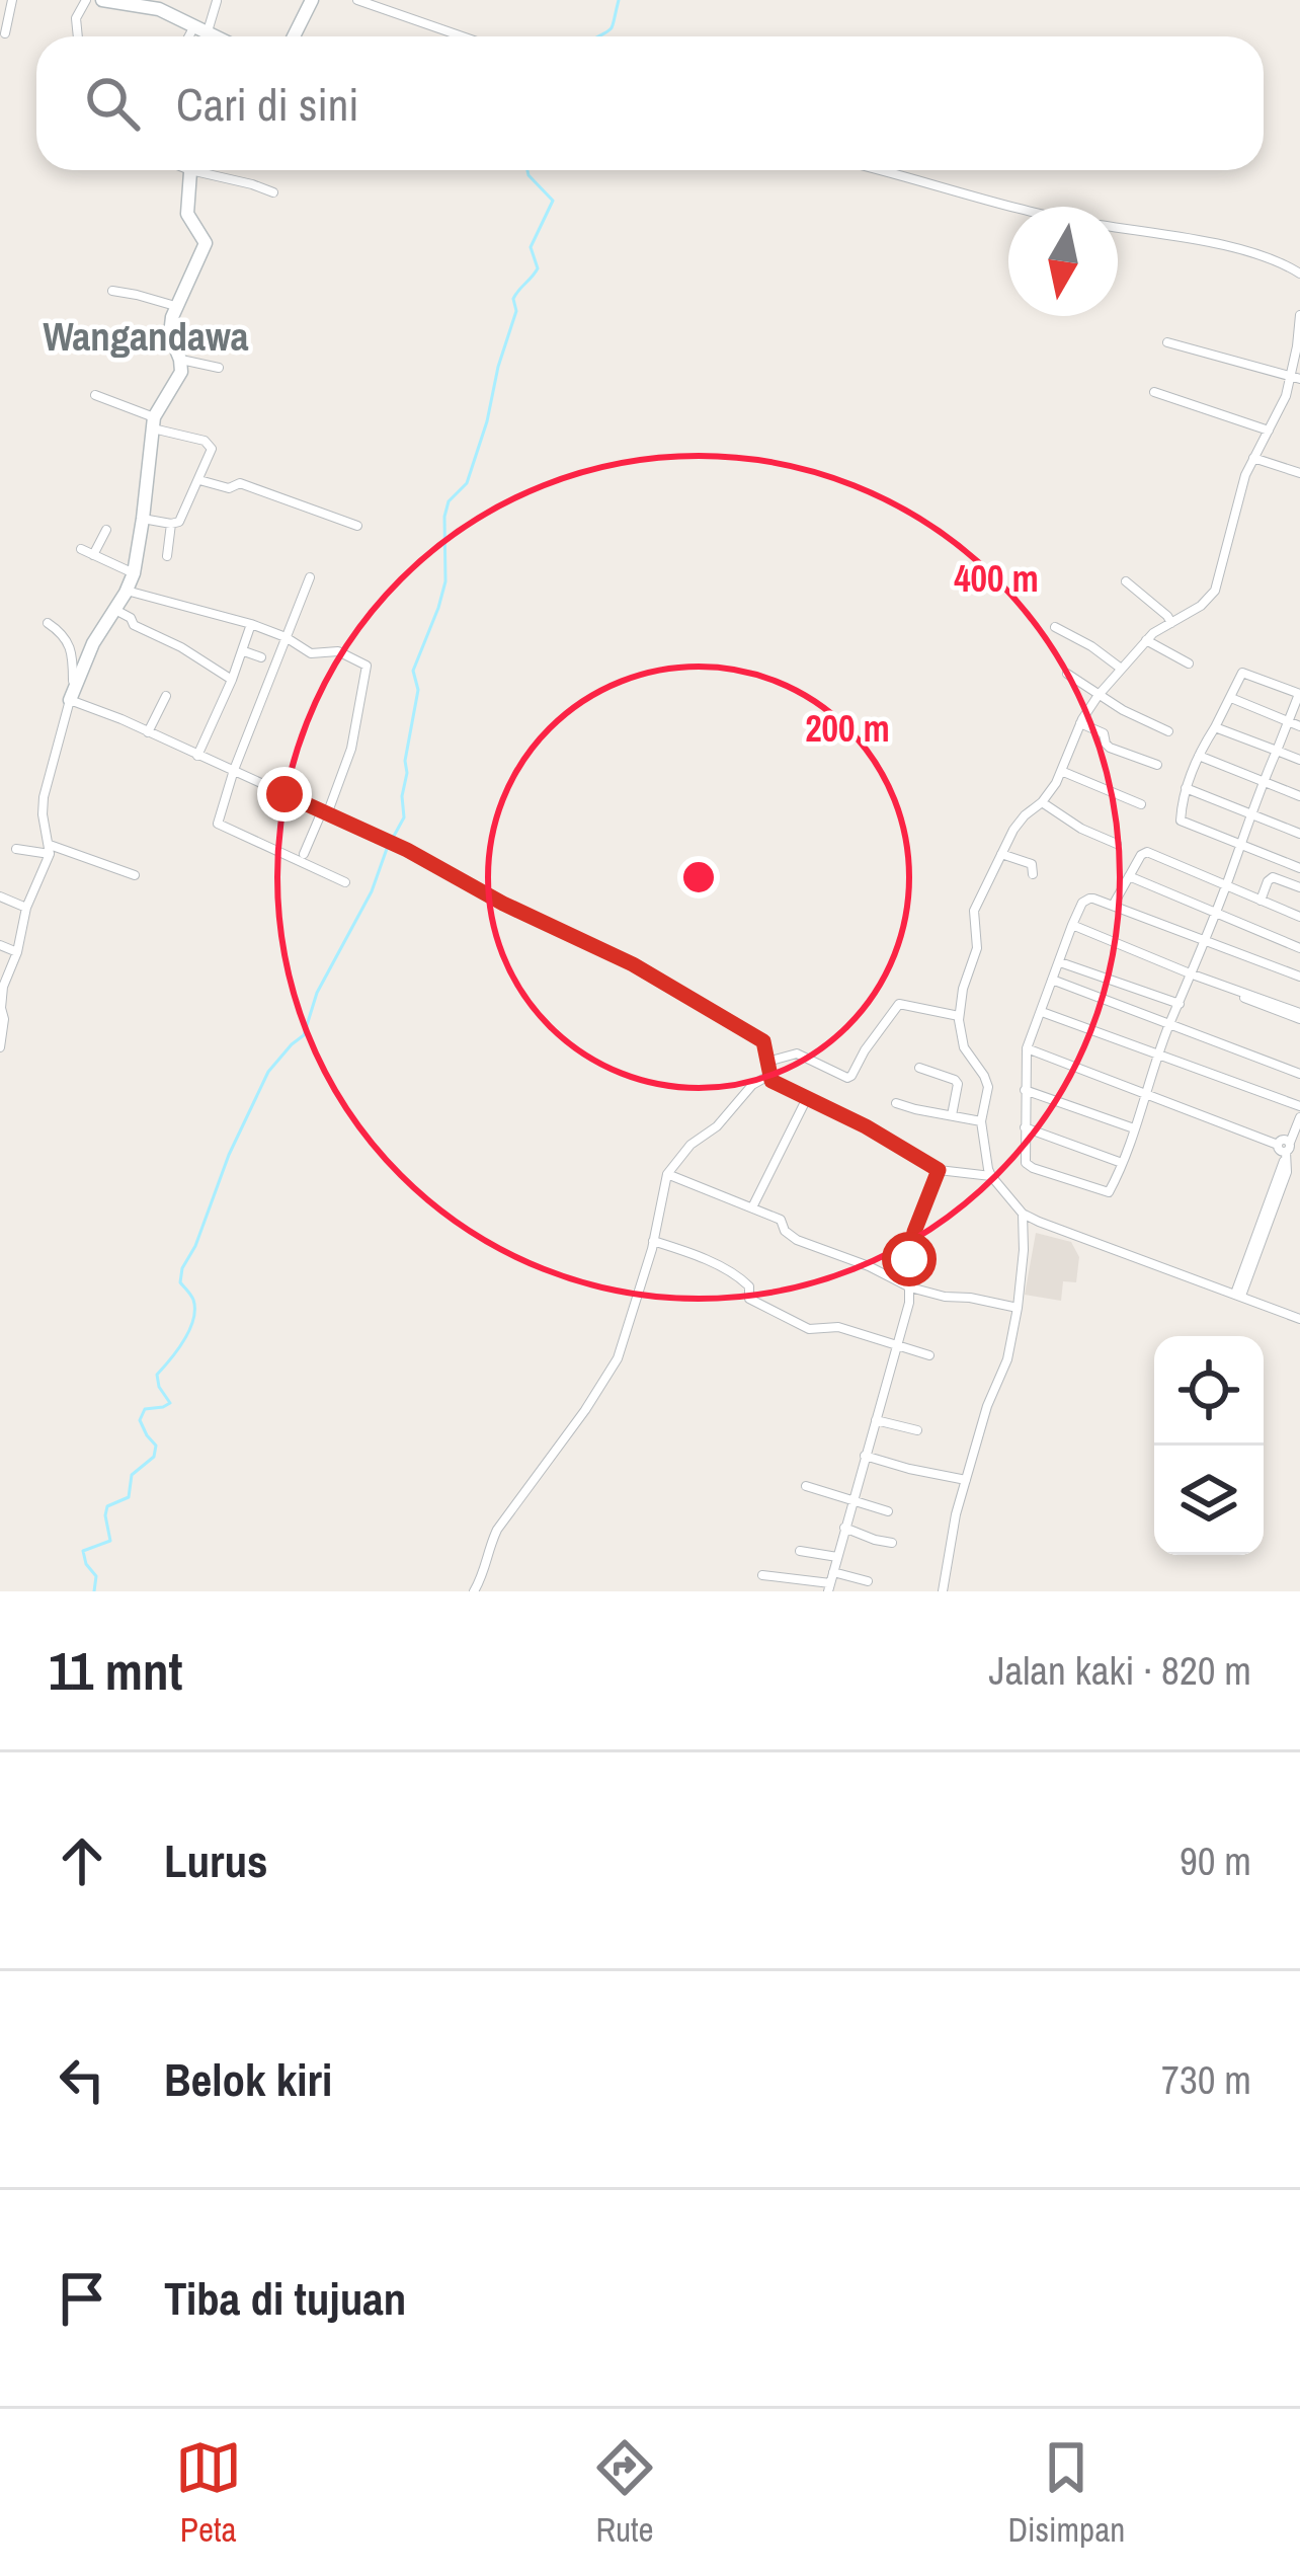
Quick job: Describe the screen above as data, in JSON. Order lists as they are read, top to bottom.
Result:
{
  "districts": ["Wangandawa"],
  "north": "bottom",
  "page": {
    "search": "Cari di sini",
    "heading": ["11 mnt", "Jalan kaki · 820 m"],
    "list": [
      ["Lurus", "90 m"],
      ["Belok kiri", "730 m"],
      "Tiba di tujuan"
    ],
    "nav": ["Peta", "Rute", "Disimpan"]
  },
  "rings": ["400 m", "200 m"]
}
